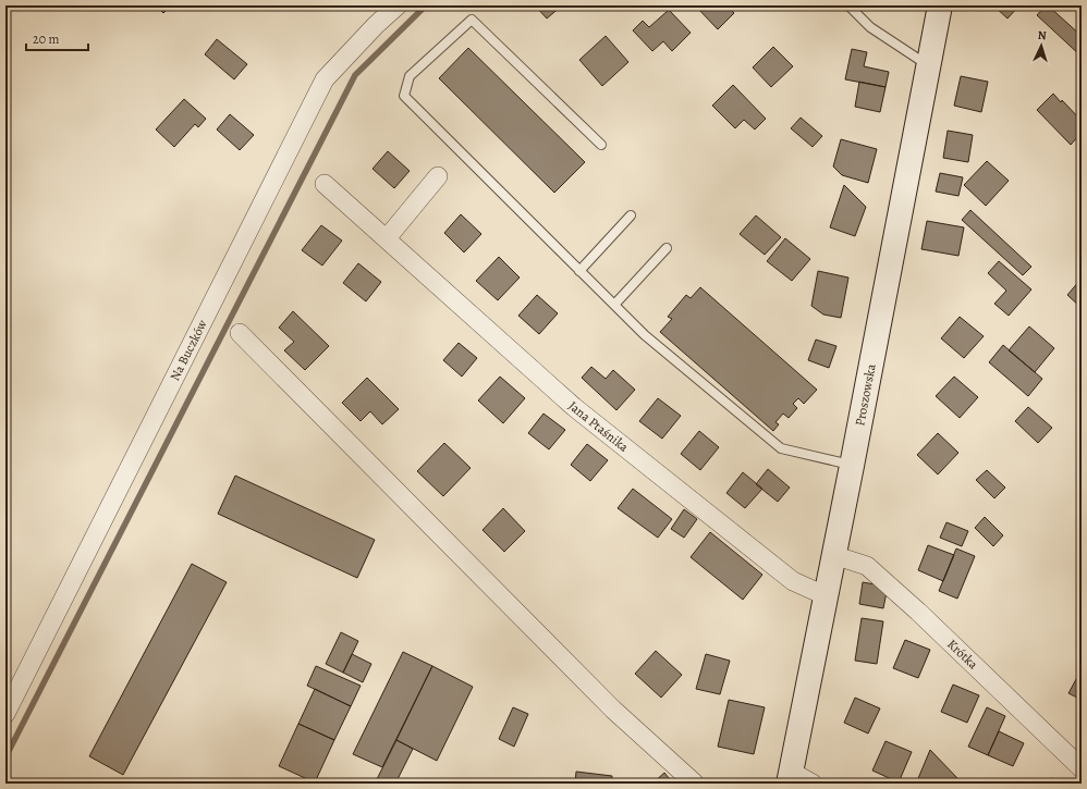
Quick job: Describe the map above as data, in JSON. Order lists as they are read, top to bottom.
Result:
{
  "streets": {
    "main road": ["Proszowska"],
    "street": ["Na Buczków", "Jana Ptaśnika", "Krótka"]
  },
  "crossings": [
    ["Proszowska", "Jana Ptaśnika"],
    ["Proszowska", "Krótka"]
  ],
  "scale_bar": "20 m",
  "north": "top"
}
